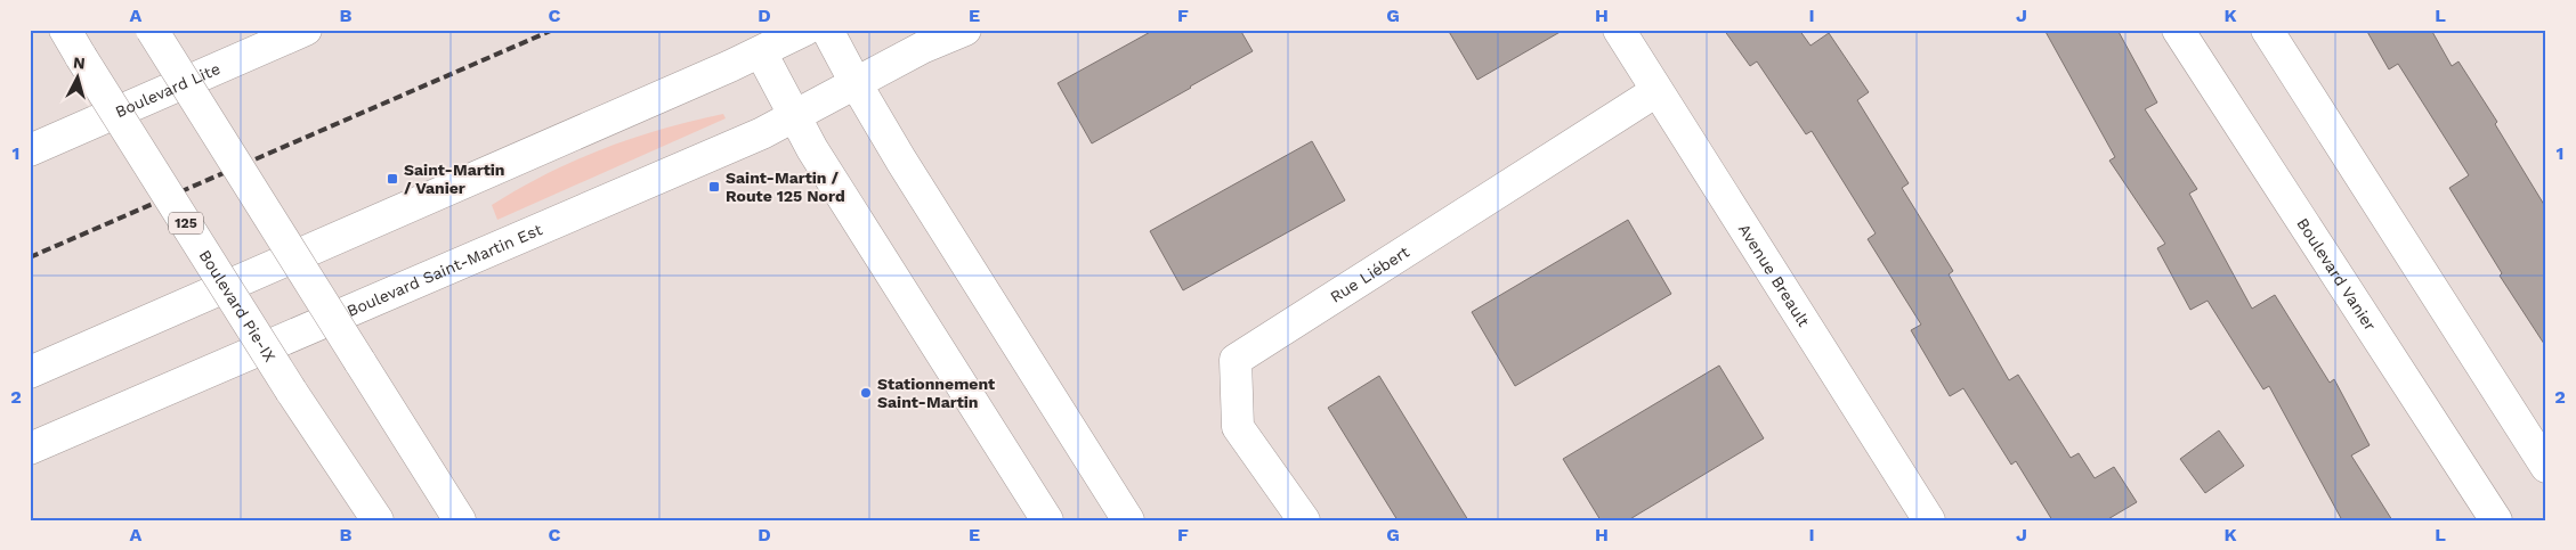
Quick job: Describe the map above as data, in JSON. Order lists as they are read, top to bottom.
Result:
{
  "streets": {
    "main road": [
      "Boulevard Lite",
      "125",
      "Boulevard Saint-Martin Est",
      "Rue Liébert",
      "Avenue Breault",
      "Boulevard Vanier",
      "Boulevard Pie-IX"
    ]
  },
  "crossings": [
    ["Rue Liébert", "Avenue Breault"]
  ],
  "places": {
    "transit": ["Saint-Martin / Vanier", "Saint-Martin / Route 125 Nord"],
    "other": ["Stationnement Saint-Martin"]
  },
  "north": "top",
  "grid": {
    "columns": [
      "A",
      "B",
      "C",
      "D",
      "E",
      "F",
      "G",
      "H",
      "I",
      "J",
      "K",
      "L"
    ],
    "rows": ["1", "2"]
  }
}
